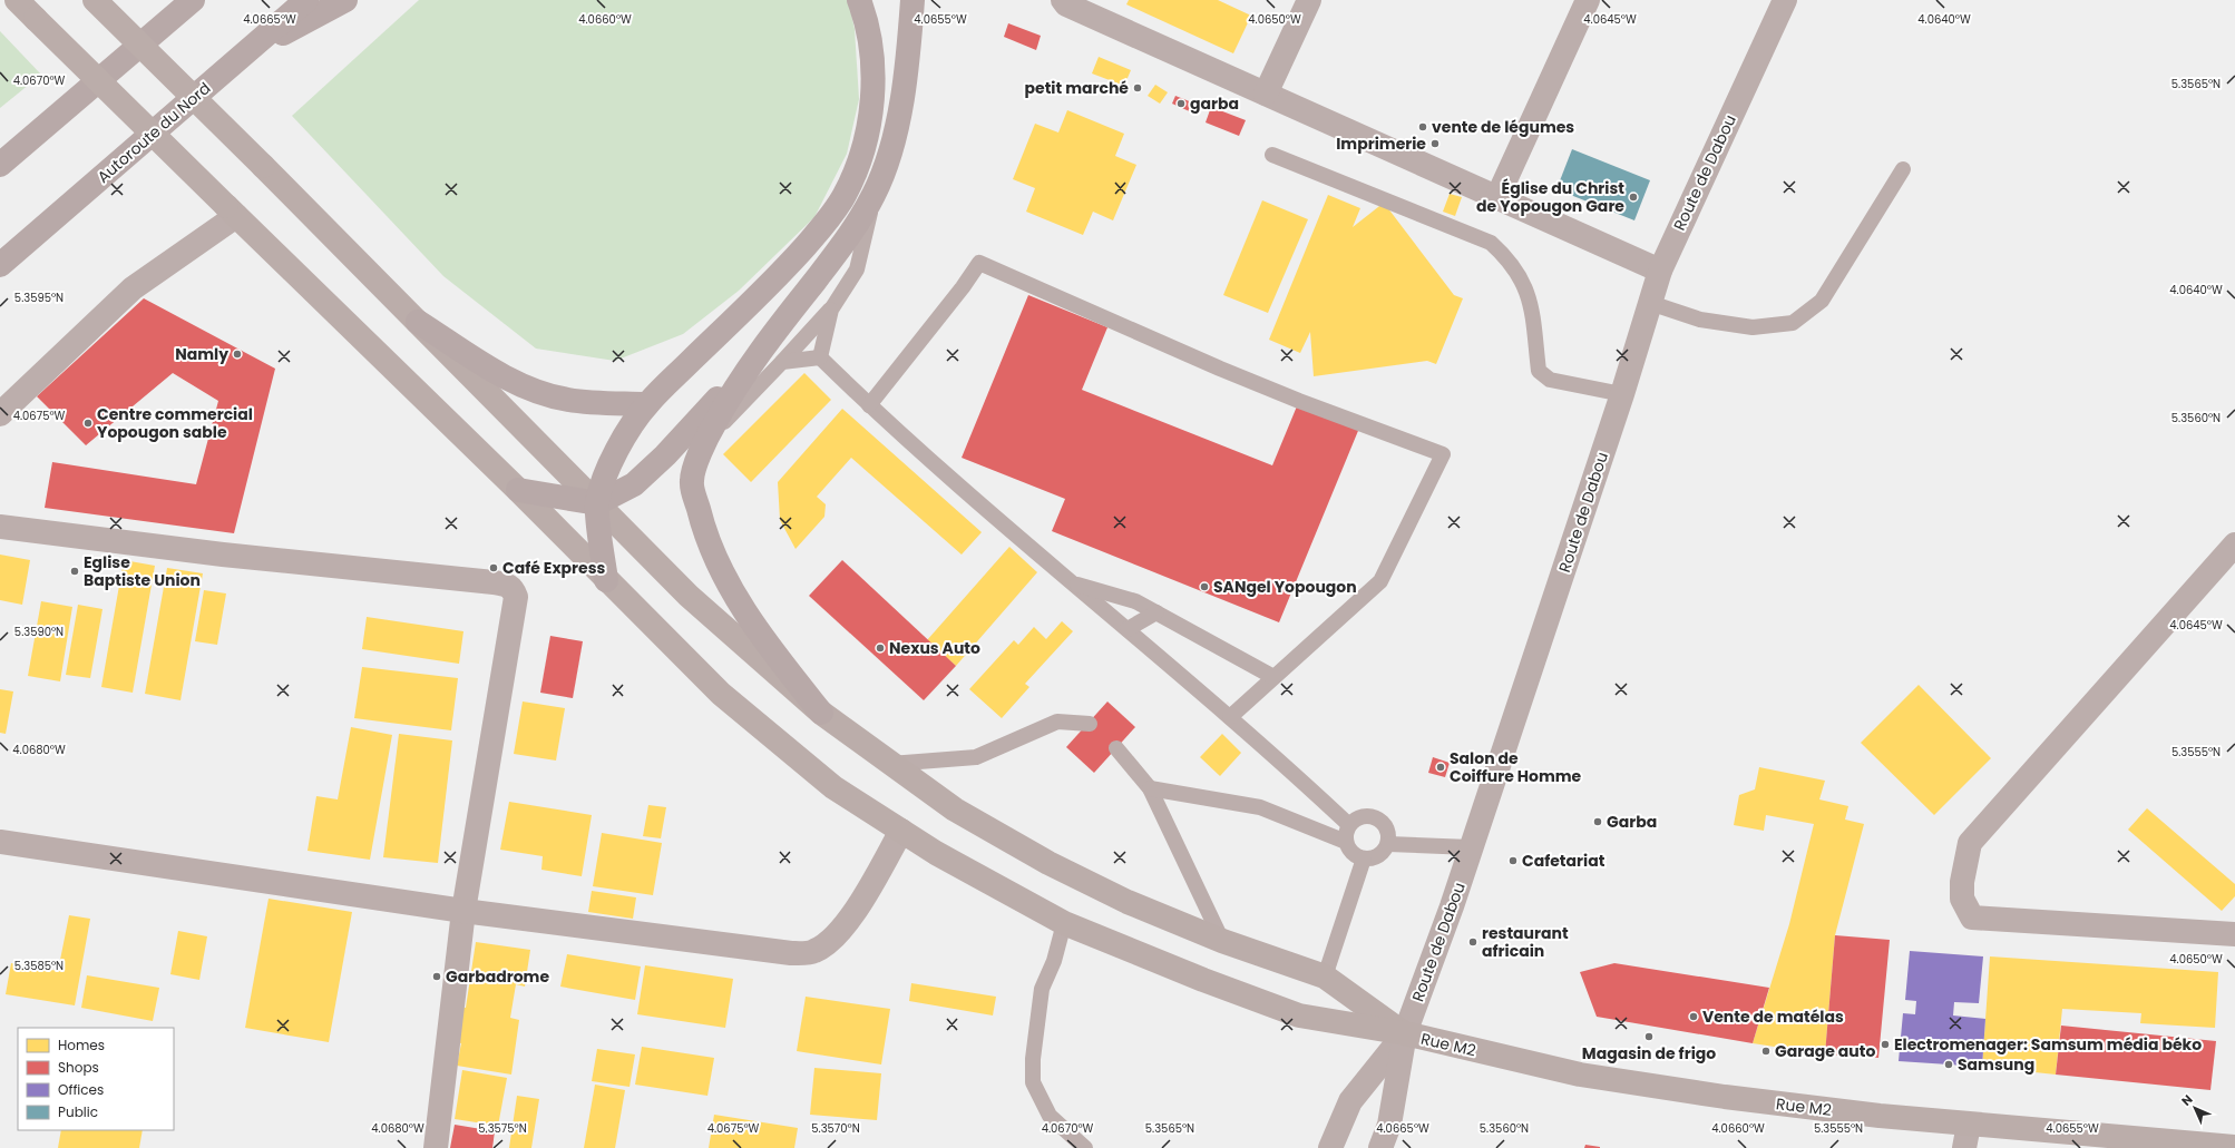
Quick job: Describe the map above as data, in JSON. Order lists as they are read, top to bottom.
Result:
{
  "streets": {
    "highway": ["Autoroute du Nord"],
    "main road": ["Rue M2"],
    "street": ["Route de Dabou"]
  },
  "crossings": [
    ["Route de Dabou", "Rue M2"]
  ],
  "places": [
    "petit marché",
    "garba",
    "vente de légumes",
    "Imprimerie",
    "Église du Christ de Yopougon Gare",
    "Namly",
    "Centre commercial Yopougon sable",
    "Café Express",
    "Eglise Baptiste Union",
    "SANgel Yopougon",
    "Nexus Auto",
    "Salon de Coiffure Homme",
    "Garba",
    "Cafetariat",
    "restaurant africain",
    "Garbadrome",
    "Vente de matélas",
    "Magasin de frigo",
    "Electromenager: Samsum média béko",
    "Garage auto",
    "Samsung"
  ],
  "legend": [
    "Homes",
    "Shops",
    "Offices",
    "Public"
  ],
  "north": "top left",
  "coordinates": [
    "4.0665°W",
    "4.0660°W",
    "4.0655°W",
    "4.0650°W",
    "4.0645°W",
    "4.0640°W",
    "4.0670°W",
    "5.3565°N",
    "5.3595°N",
    "4.0675°W",
    "5.3560°N",
    "5.3590°N",
    "4.0680°W",
    "5.3555°N",
    "5.3585°N",
    "5.3575°N",
    "5.3570°N"
  ]
}
